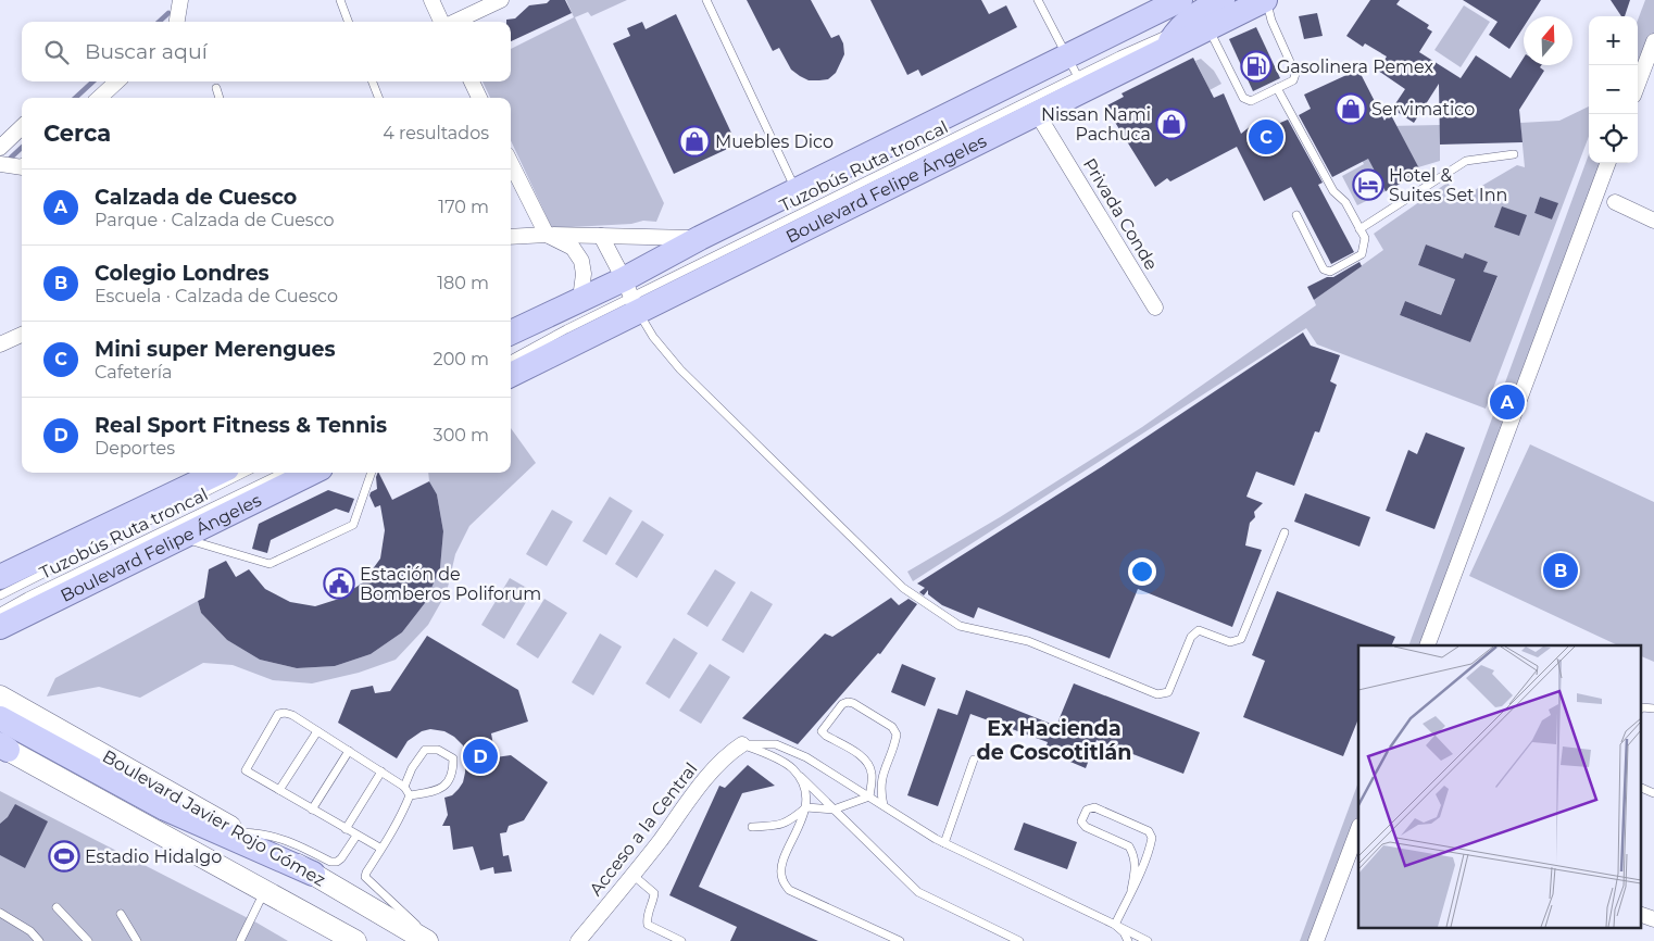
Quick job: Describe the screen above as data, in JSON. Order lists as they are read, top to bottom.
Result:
{
  "streets": {
    "main road": ["Boulevard Felipe Ángeles", "Boulevard Javier Rojo Gómez"],
    "street": ["Privada Conde", "Acceso a la Central"],
    "lane": ["Tuzobús Ruta troncal"]
  },
  "crossings": [
    ["Tuzobús Ruta troncal", "Boulevard Felipe Ángeles"],
    ["Boulevard Felipe Ángeles", "Privada Conde"]
  ],
  "districts": ["Ex Hacienda de Coscotitlán"],
  "places": {
    "fuel station": ["Gasolinera Pemex"],
    "shop": ["Servimatico", "Nissan Nami Pachuca", "Muebles Dico"],
    "hotel": ["Hotel & Suites Set Inn"],
    "public building": ["Estación de Bomberos Poliforum"],
    "sports": ["Estadio Hidalgo"]
  },
  "north": "top",
  "page": {
    "map_buttons": ["+", "−"],
    "search": "Buscar aquí",
    "heading": ["Cerca", "4 resultados"],
    "pins": [
      "C",
      "A",
      "B",
      "D"
    ],
    "list": [
      {
        "mark": "A",
        "name": "Calzada de Cuesco",
        "note": "Parque · Calzada de Cuesco",
        "value": "170 m"
      },
      {
        "mark": "B",
        "name": "Colegio Londres",
        "note": "Escuela · Calzada de Cuesco",
        "value": "180 m"
      },
      {
        "mark": "C",
        "name": "Mini super Merengues",
        "note": "Cafetería",
        "value": "200 m"
      },
      {
        "mark": "D",
        "name": "Real Sport Fitness & Tennis",
        "note": "Deportes",
        "value": "300 m"
      }
    ]
  }
}
